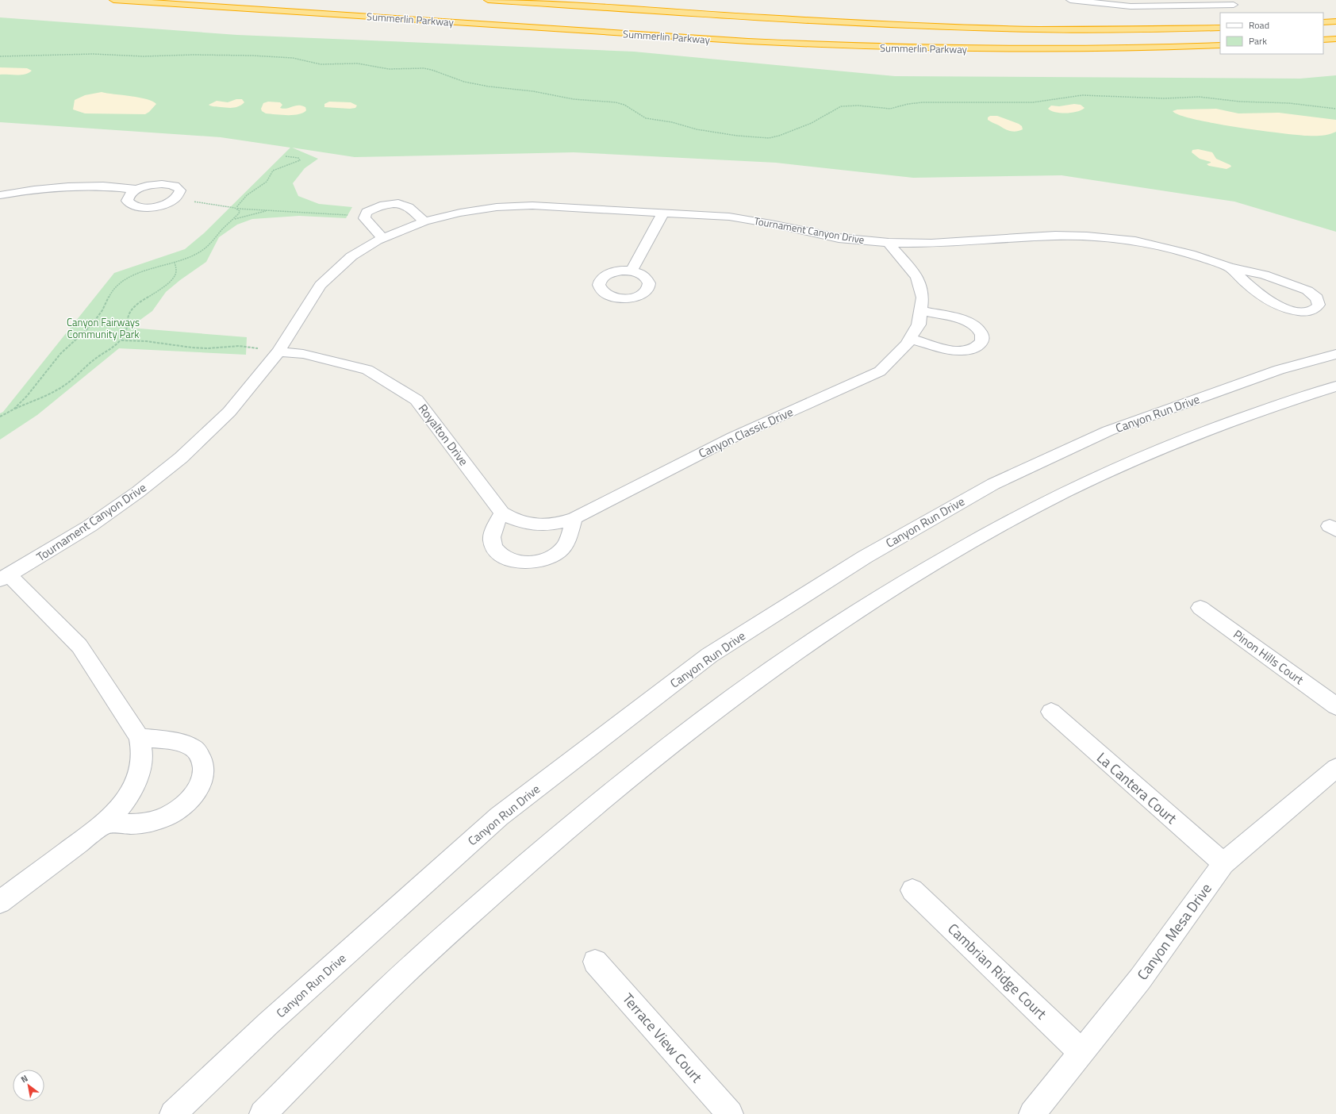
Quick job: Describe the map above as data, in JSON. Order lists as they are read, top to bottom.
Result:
{
  "streets": {
    "highway": ["Summerlin Parkway"],
    "street": [
      "Tournament Canyon Drive",
      "Canyon Run Drive",
      "Canyon Classic Drive",
      "Royalton Drive",
      "Pinon Hills Court",
      "La Cantera Court",
      "Canyon Mesa Drive",
      "Cambrian Ridge Court",
      "Terrace View Court"
    ]
  },
  "crossings": [
    ["Tournament Canyon Drive", "Canyon Classic Drive"],
    ["Tournament Canyon Drive", "Royalton Drive"],
    ["Canyon Classic Drive", "Royalton Drive"],
    ["La Cantera Court", "Canyon Mesa Drive"],
    ["Canyon Mesa Drive", "Cambrian Ridge Court"]
  ],
  "parks": ["Canyon Fairways Community Park"],
  "legend": ["Road", "Park"],
  "north": "top left"
}
